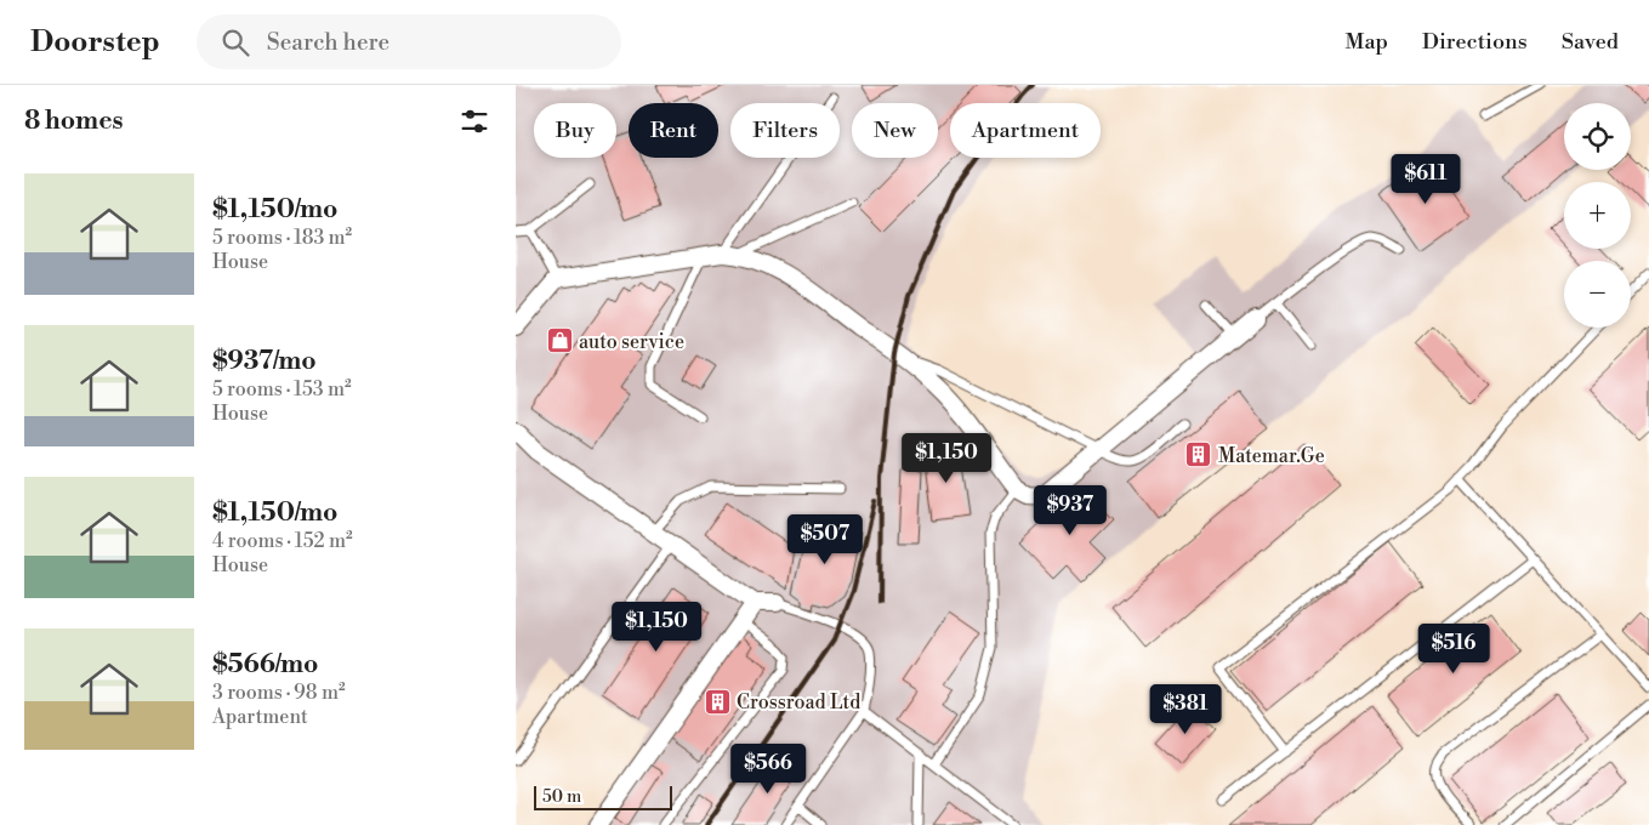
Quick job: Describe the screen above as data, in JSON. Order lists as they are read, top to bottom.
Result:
{
  "places": {
    "shop": ["auto service"],
    "building": ["Matemar.Ge", "Crossroad Ltd"]
  },
  "scale_bar": "50 m",
  "page": {
    "header": "Doorstep",
    "search": "Search here",
    "nav": ["Map", "Directions", "Saved"],
    "heading": "8 homes",
    "map_buttons": ["+", "−"],
    "chip": [
      "Buy",
      "Rent",
      "Filters",
      "New",
      "Apartment"
    ],
    "price": [
      "$611",
      "$1,150",
      "$937",
      "$507",
      "$1,150",
      "$516",
      "$381",
      "$566"
    ],
    "list": [
      {
        "name": "$1,150/mo",
        "note": "5 rooms · 183 m² · House"
      },
      {
        "name": "$937/mo",
        "note": "5 rooms · 153 m² · House"
      },
      {
        "name": "$1,150/mo",
        "note": "4 rooms · 152 m² · House"
      },
      {
        "name": "$566/mo",
        "note": "3 rooms · 98 m² · Apartment"
      }
    ],
    "scale": "50 m"
  }
}
